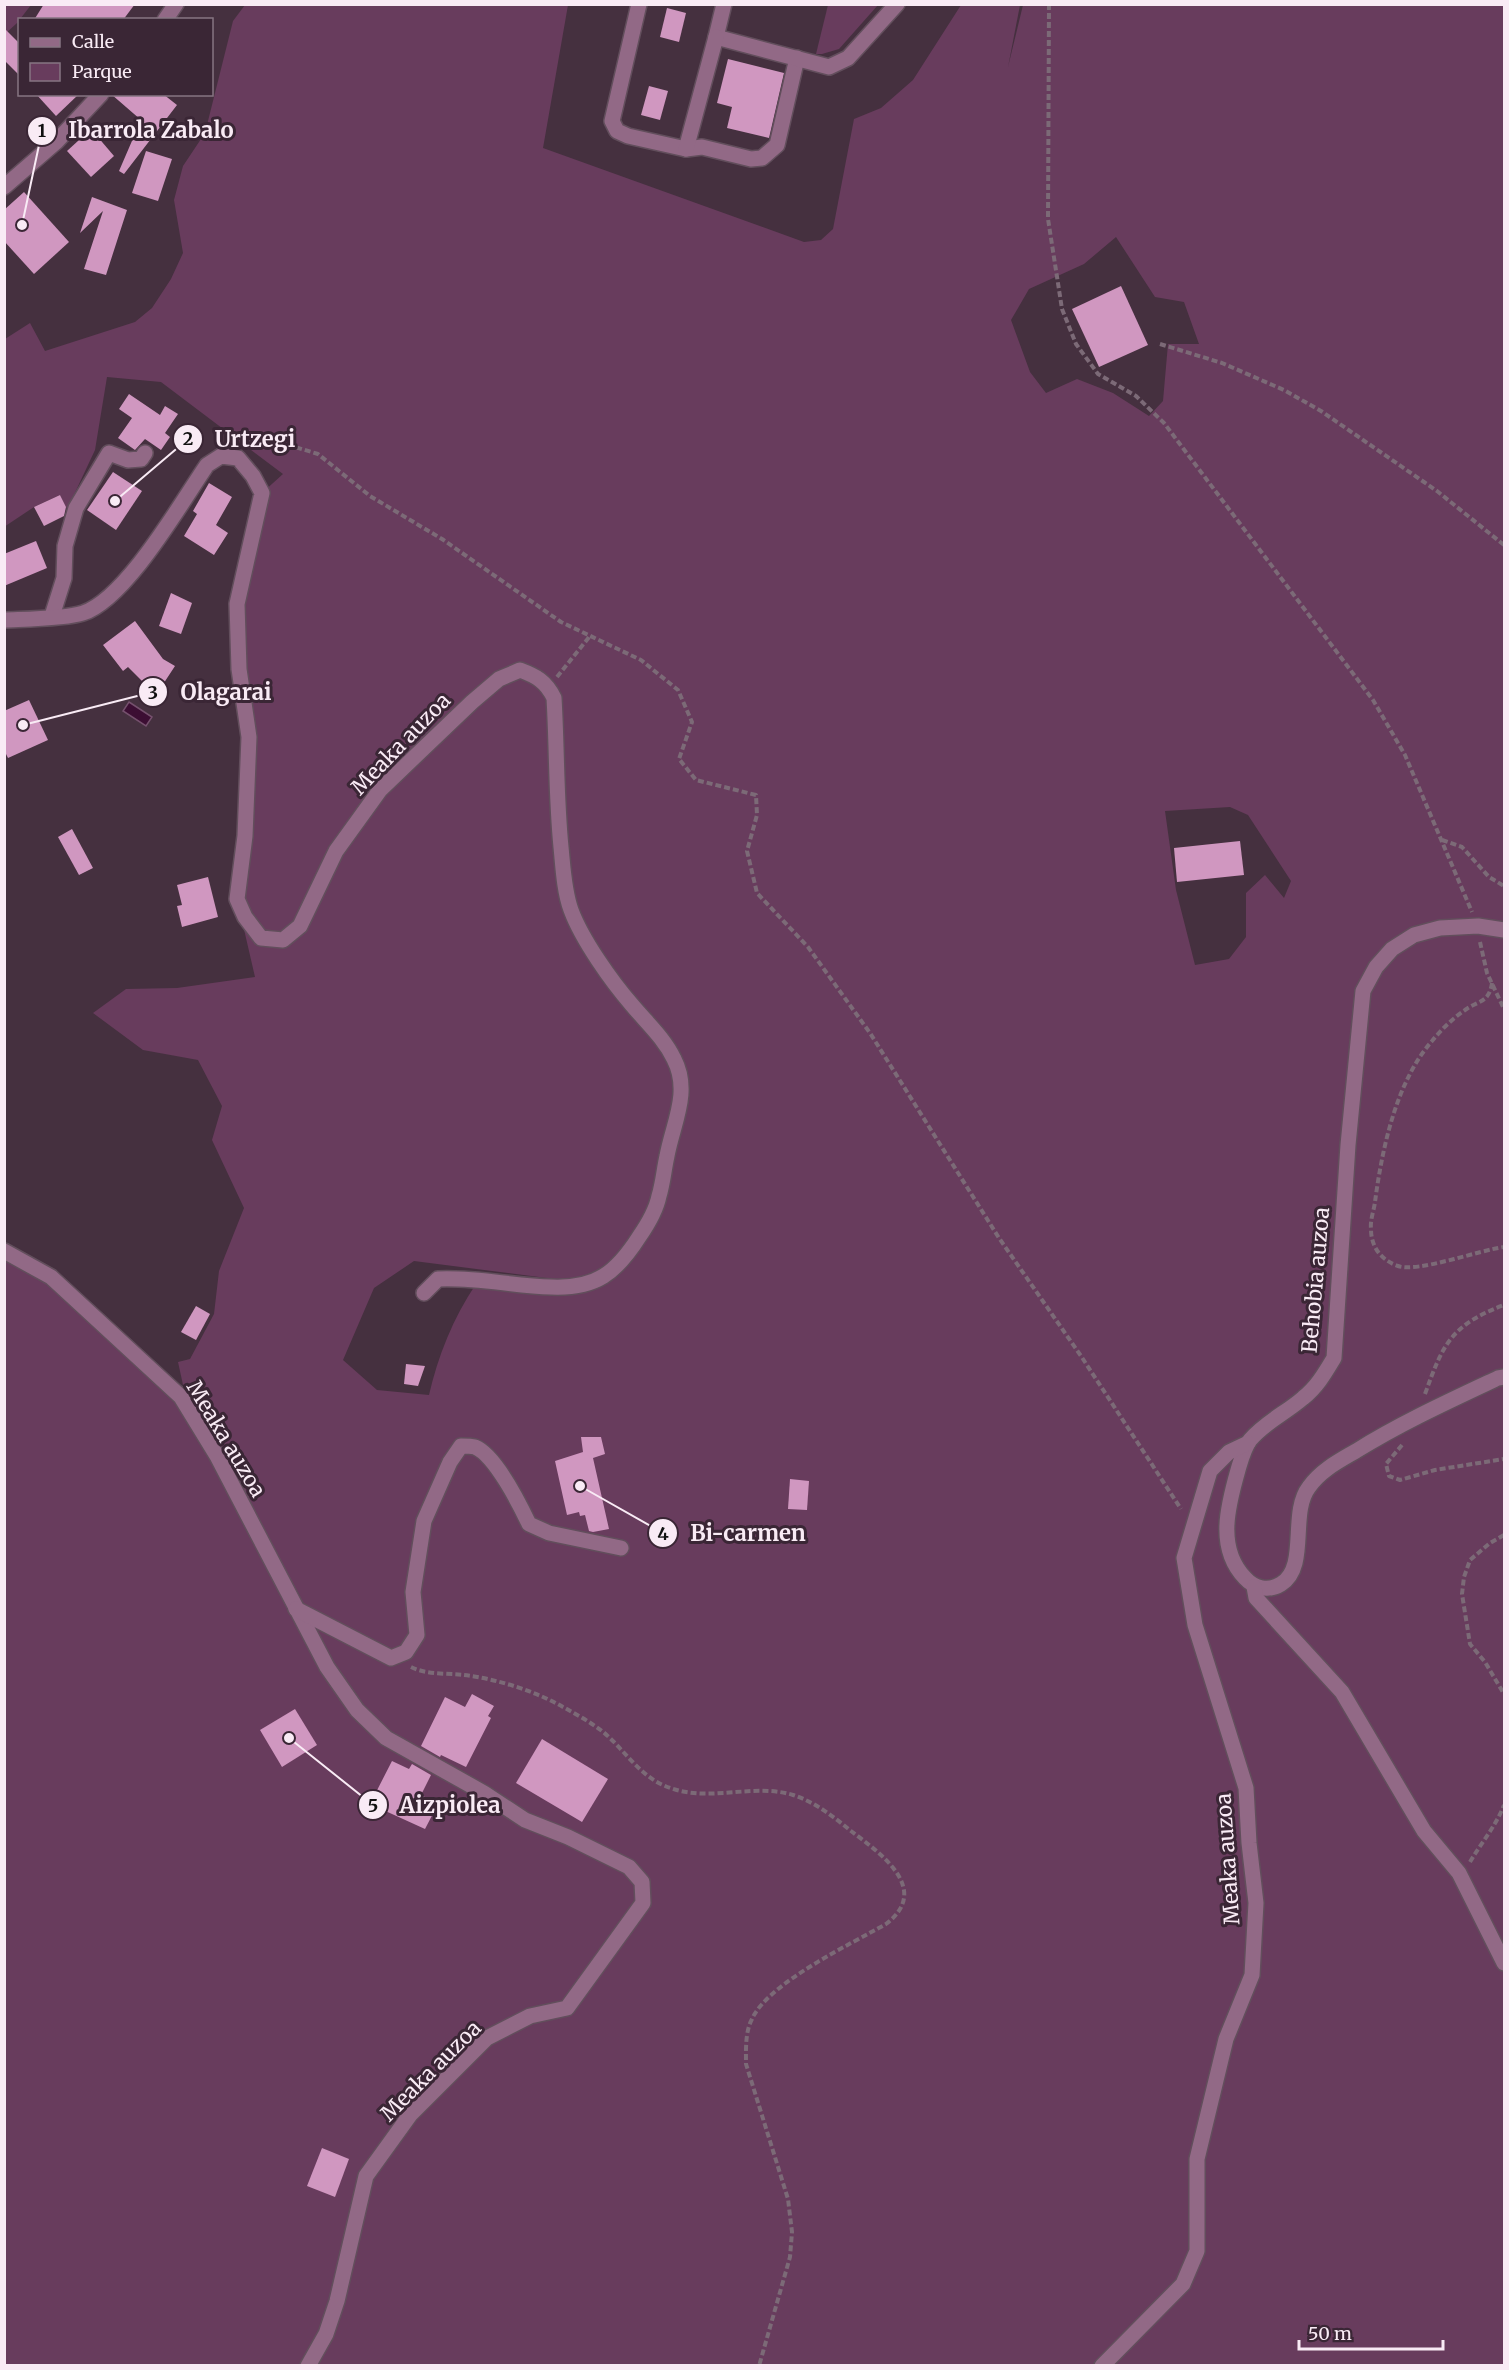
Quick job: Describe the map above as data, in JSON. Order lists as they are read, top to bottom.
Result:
{
  "streets": {
    "street": ["Meaka auzoa", "Behobia auzoa"]
  },
  "crossings": [
    ["Meaka auzoa", "Behobia auzoa"]
  ],
  "places": [
    "Ibarrola Zabalo",
    "Urtzegi",
    "Olagarai",
    "Bi-carmen",
    "Aizpiolea"
  ],
  "legend": ["Calle", "Parque"],
  "scale_bar": "50 m"
}
